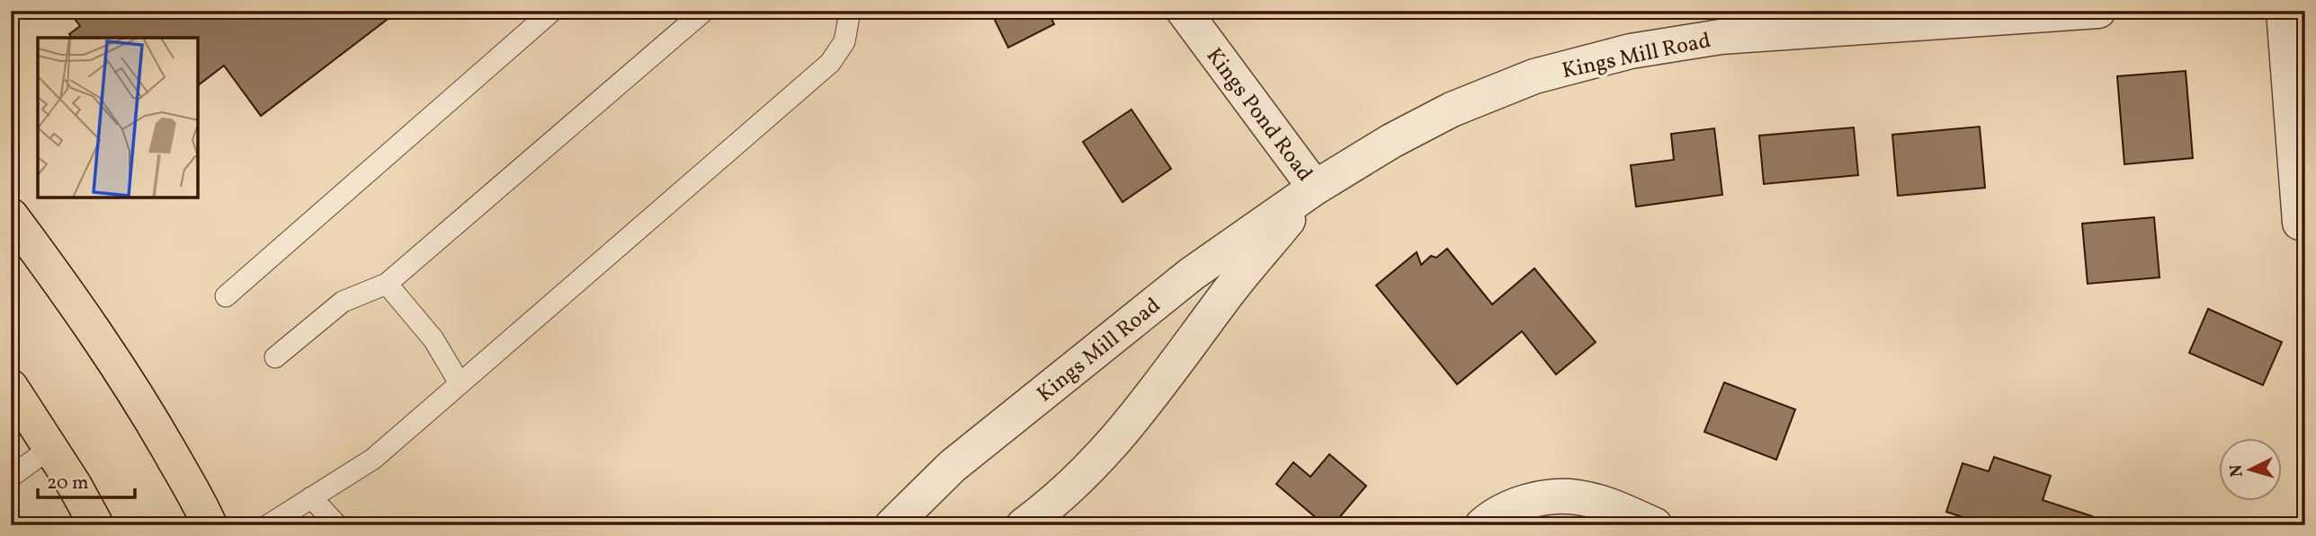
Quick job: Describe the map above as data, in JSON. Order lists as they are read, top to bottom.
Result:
{
  "streets": {
    "street": ["Kings Mill Road", "Kings Pond Road"]
  },
  "crossings": [
    ["Kings Mill Road", "Kings Pond Road"]
  ],
  "scale_bar": "20 m",
  "north": "left"
}
